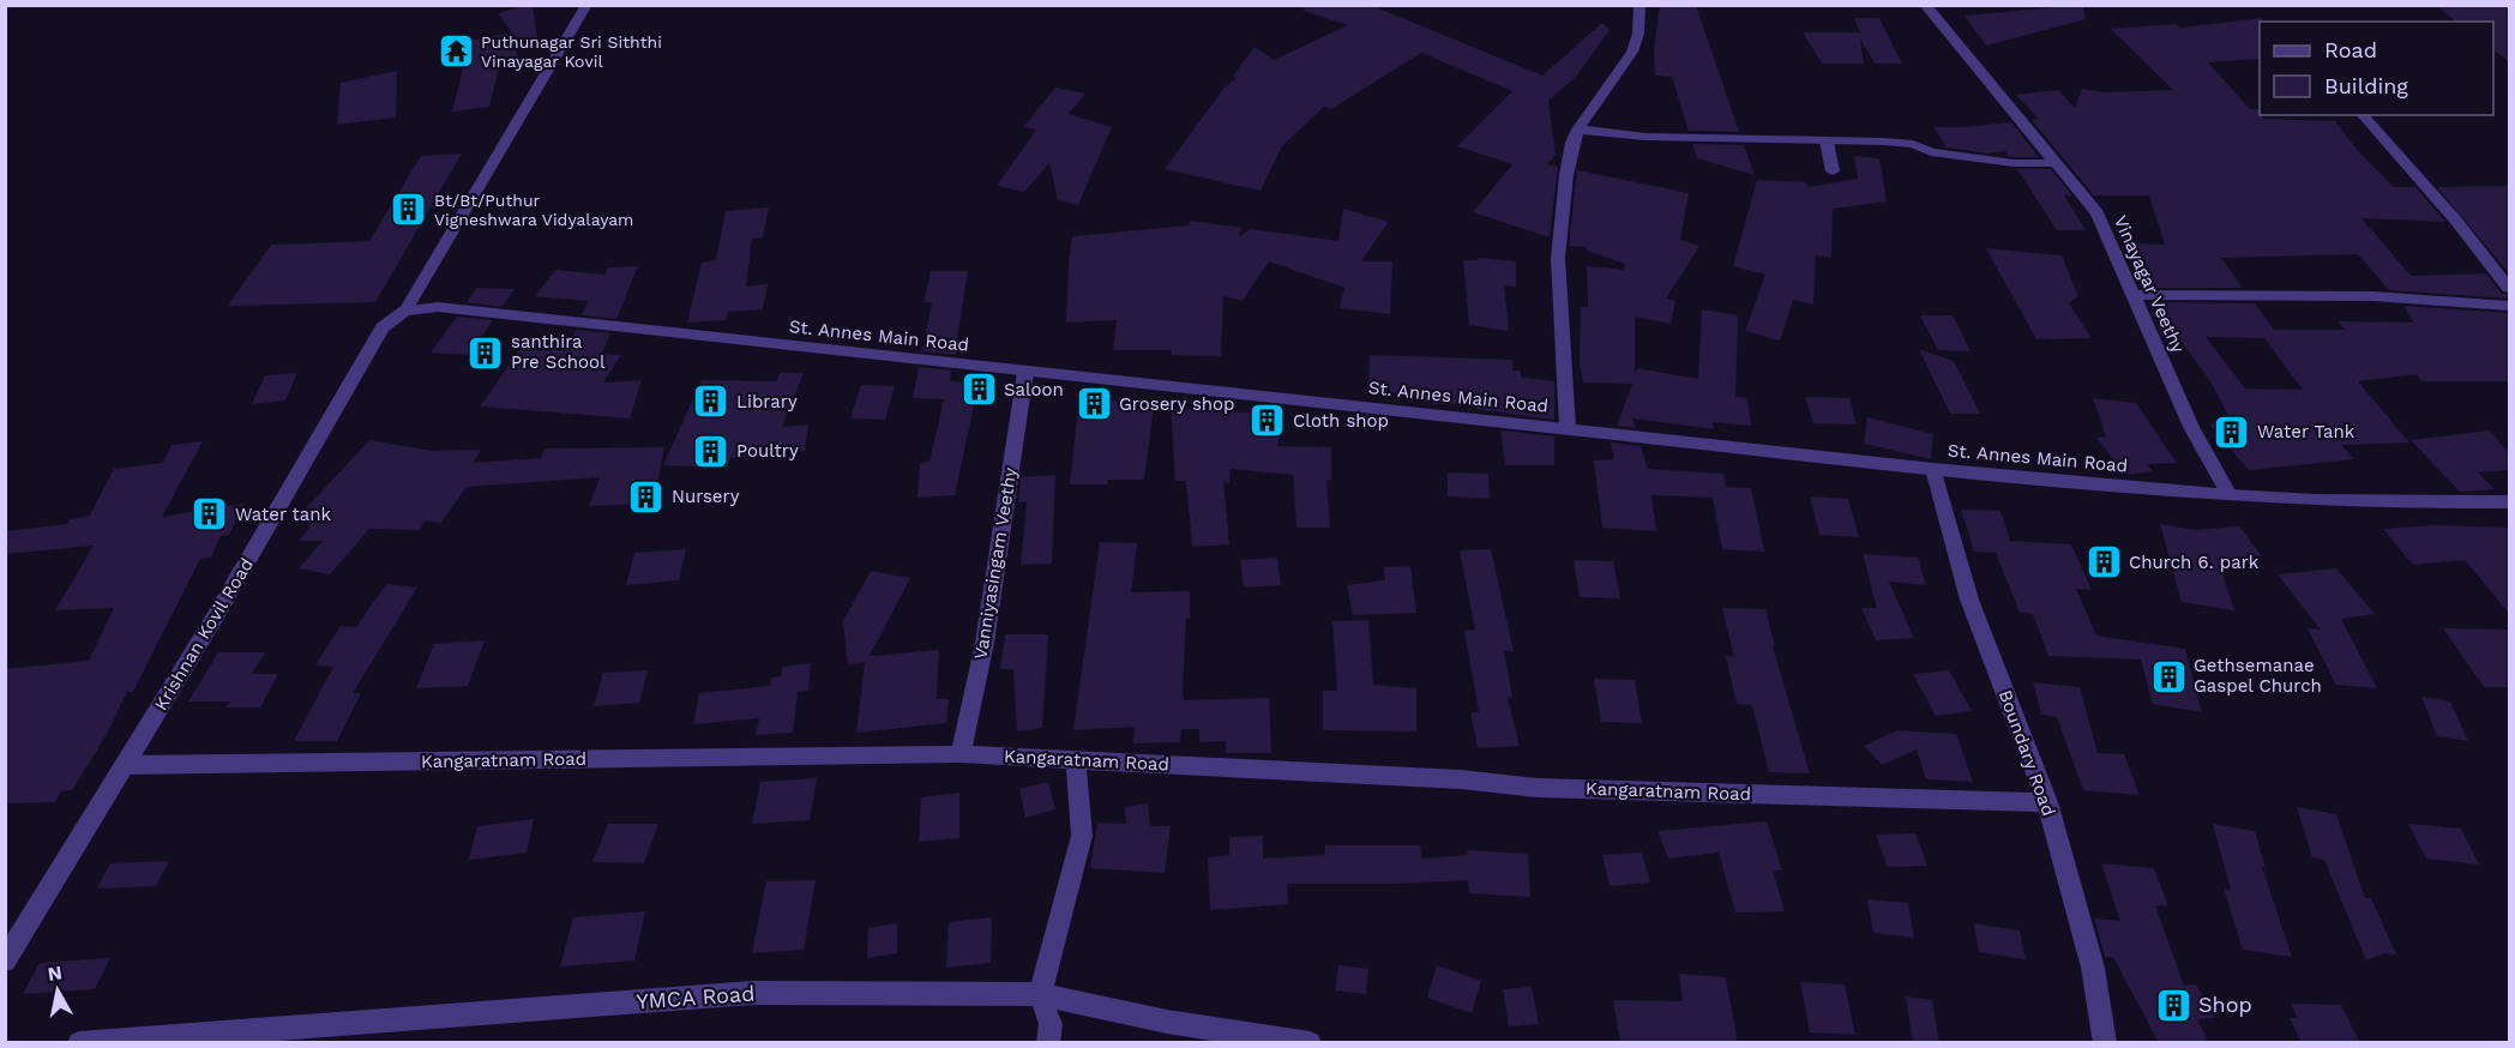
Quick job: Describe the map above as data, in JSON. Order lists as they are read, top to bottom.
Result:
{
  "streets": {
    "street": [
      "Vinayagar Veethy",
      "St. Annes Main Road",
      "Vanniyasingam Veethy",
      "Krishnan Kovil Road",
      "Boundary Road",
      "Kangaratnam Road",
      "YMCA Road"
    ]
  },
  "crossings": [
    ["Vinayagar Veethy", "St. Annes Main Road"],
    ["St. Annes Main Road", "Vanniyasingam Veethy"],
    ["St. Annes Main Road", "Krishnan Kovil Road"],
    ["St. Annes Main Road", "Boundary Road"],
    ["Vanniyasingam Veethy", "Kangaratnam Road"],
    ["Krishnan Kovil Road", "Kangaratnam Road"],
    ["Boundary Road", "Kangaratnam Road"]
  ],
  "places": {
    "temple": ["Puthunagar Sri Siththi Vinayagar Kovil"],
    "building": [
      "Bt/Bt/Puthur Vigneshwara Vidyalayam",
      "santhira Pre School",
      "Saloon",
      "Library",
      "Grosery shop",
      "Cloth shop",
      "Water Tank",
      "Poultry",
      "Nursery",
      "Water tank",
      "Church 6. park",
      "Gethsemanae Gaspel Church",
      "Shop"
    ]
  },
  "legend": ["Road", "Building"],
  "north": "top"
}
